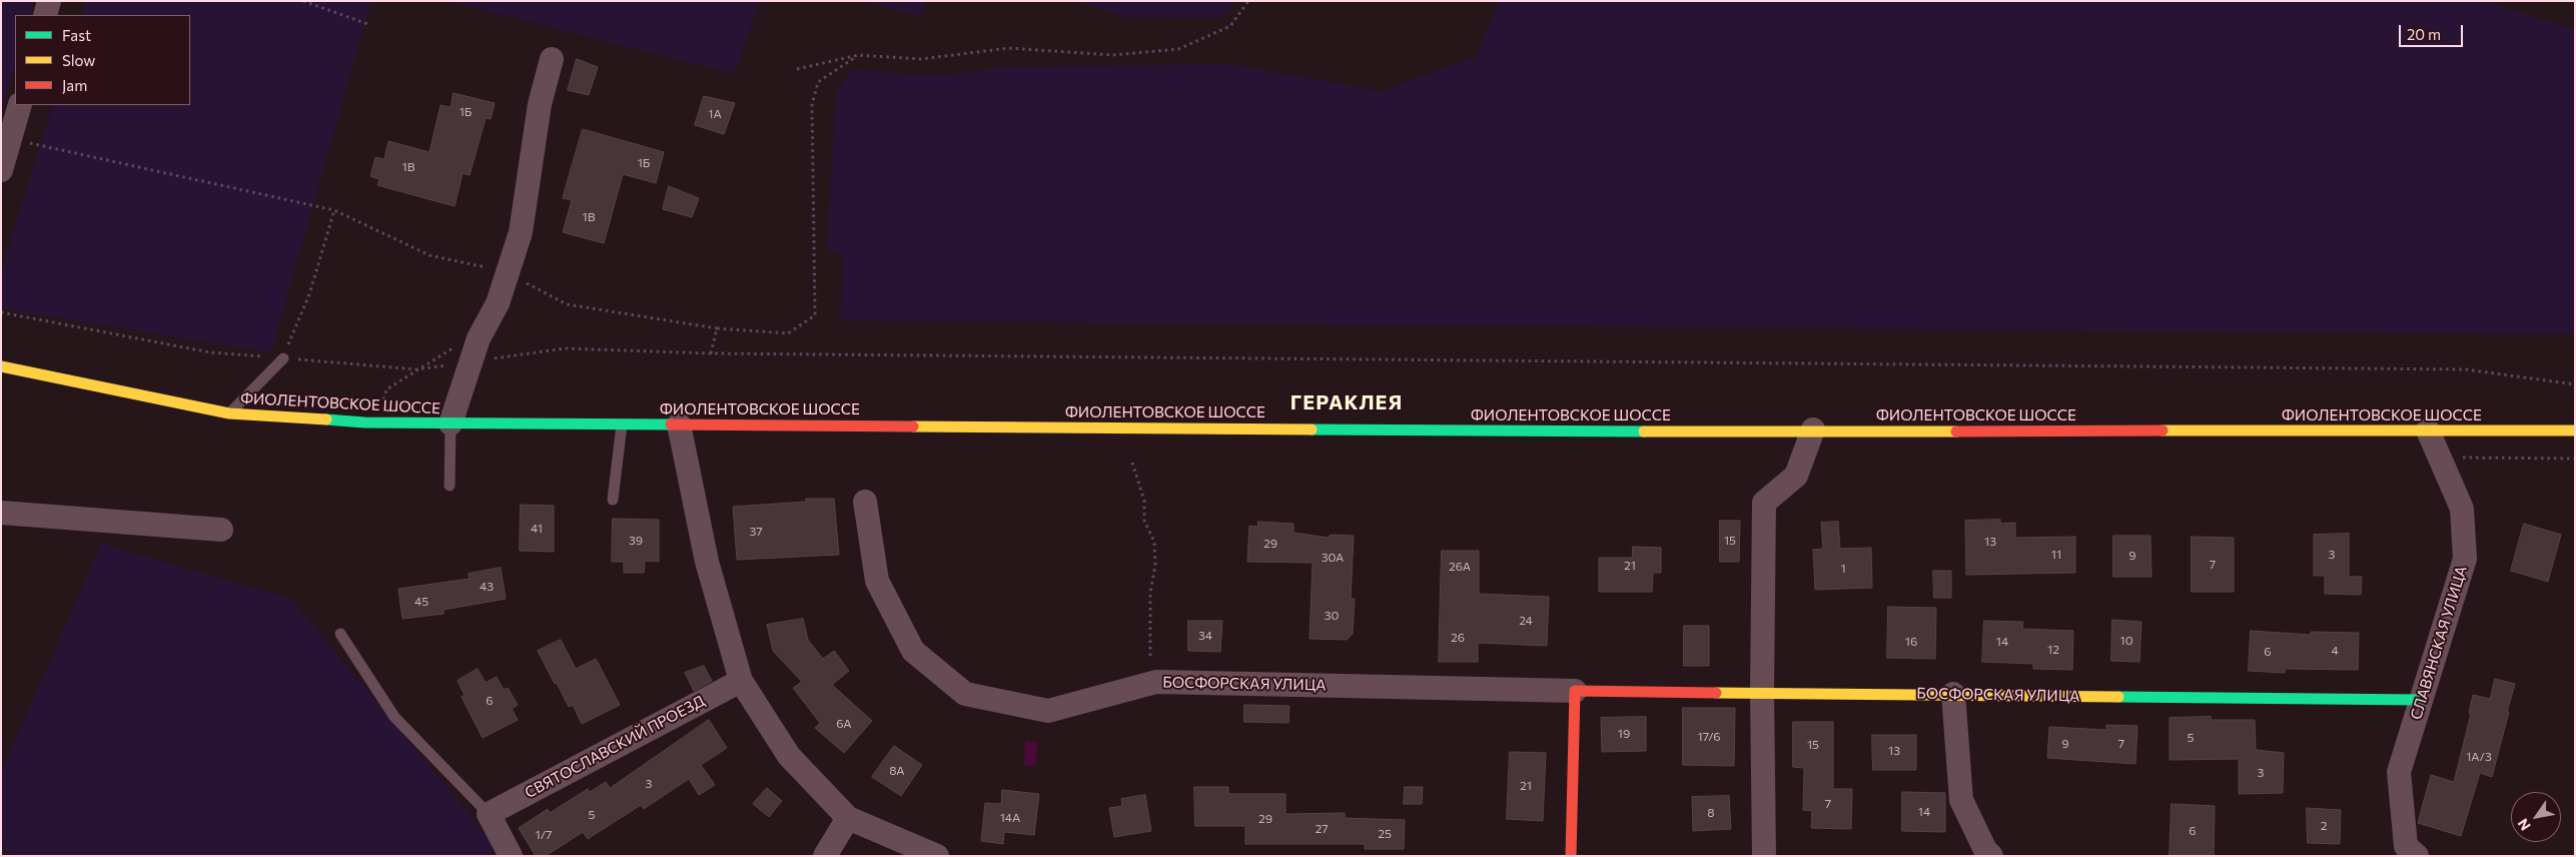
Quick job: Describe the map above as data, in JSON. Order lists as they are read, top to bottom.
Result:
{
  "streets": {
    "main road": ["ФИОЛЕНТОВСКОЕ ШОССЕ", "БОСФОРСКАЯ УЛИЦА"],
    "street": ["СЛАВЯНСКАЯ УЛИЦА", "СВЯТОСЛАВСКИЙ ПРОЕЗД"]
  },
  "crossings": [
    ["ФИОЛЕНТОВСКОЕ ШОССЕ", "СЛАВЯНСКАЯ УЛИЦА"],
    ["СЛАВЯНСКАЯ УЛИЦА", "БОСФОРСКАЯ УЛИЦА"]
  ],
  "districts": ["ГЕРАКЛЕЯ"],
  "house_numbers": [
    "1Б",
    "1А",
    "1Б",
    "1В",
    "1В",
    "41",
    "37",
    "39",
    "15",
    "13",
    "29",
    "11",
    "3",
    "9",
    "30А",
    "7",
    "21",
    "26А",
    "1",
    "43",
    "45",
    "30",
    "24",
    "34",
    "26",
    "10",
    "16",
    "14",
    "12",
    "4",
    "6",
    "6",
    "6А",
    "19",
    "17/6",
    "5",
    "9",
    "7",
    "15",
    "13",
    "1А/3",
    "8А",
    "3",
    "3",
    "21",
    "7",
    "14",
    "8",
    "5",
    "14А",
    "29",
    "2",
    "27",
    "6",
    "25",
    "1/7"
  ],
  "legend": ["Fast", "Slow", "Jam"],
  "scale_bar": "20 m",
  "north": "bottom left"
}
